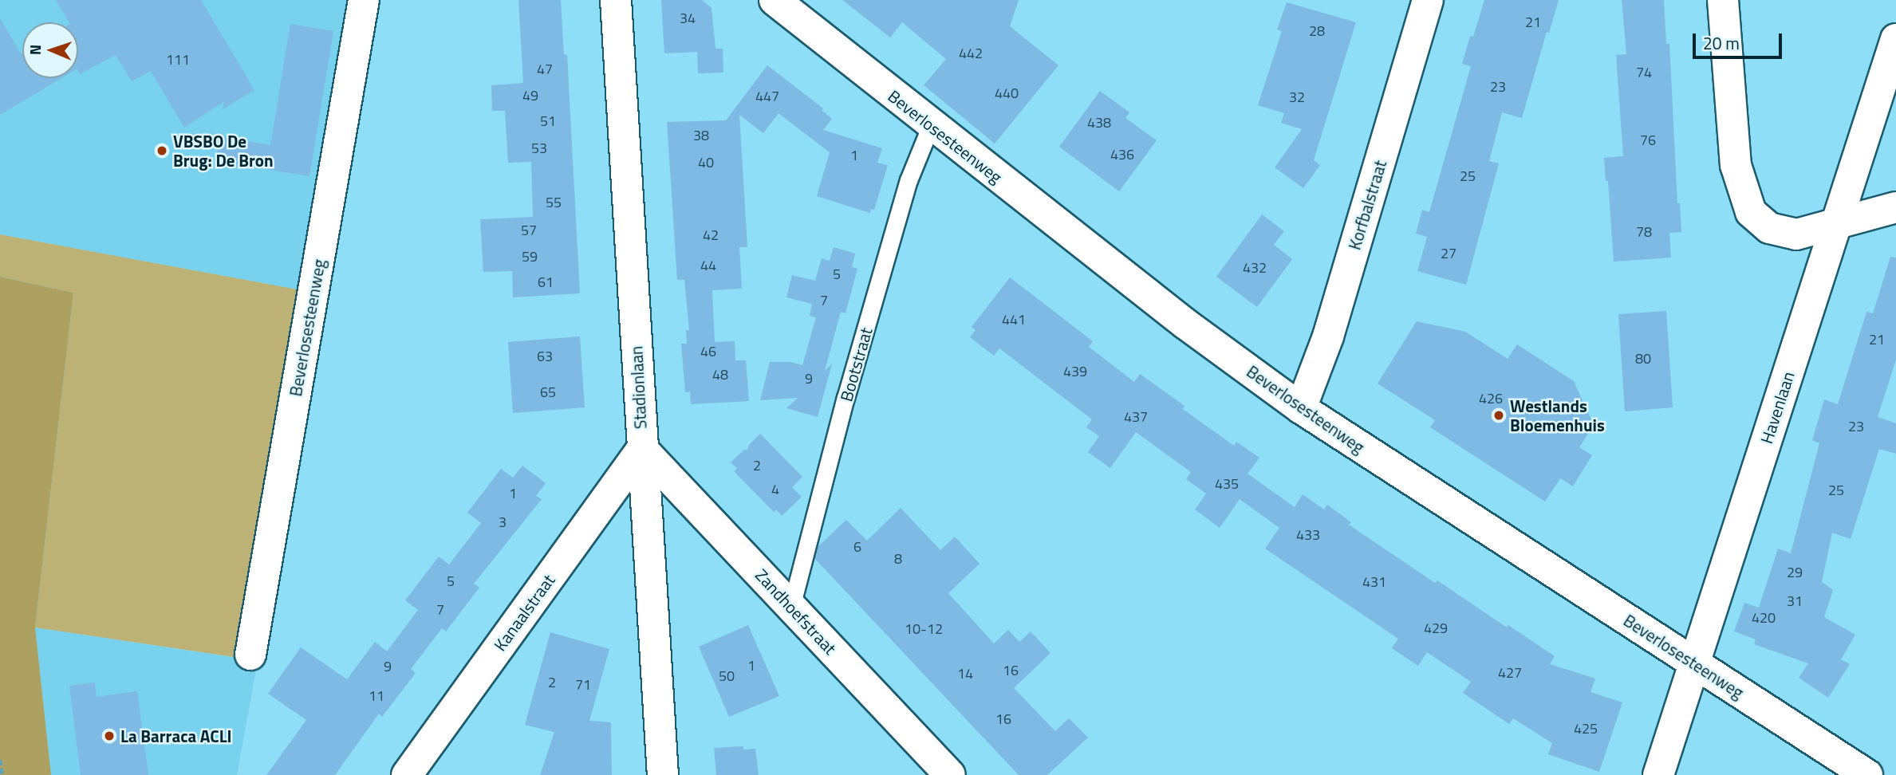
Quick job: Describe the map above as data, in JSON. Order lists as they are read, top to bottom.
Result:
{
  "streets": {
    "street": [
      "Beverlosesteenweg",
      "Korfbalstraat",
      "Stadionlaan",
      "Havenlaan",
      "Zandhoefstraat",
      "Kanaalstraat"
    ],
    "lane": ["Bootstraat"]
  },
  "crossings": [
    ["Beverlosesteenweg", "Korfbalstraat"],
    ["Beverlosesteenweg", "Bootstraat"],
    ["Beverlosesteenweg", "Havenlaan"],
    ["Bootstraat", "Zandhoefstraat"],
    ["Stadionlaan", "Zandhoefstraat"],
    ["Stadionlaan", "Kanaalstraat"],
    ["Zandhoefstraat", "Kanaalstraat"]
  ],
  "places": ["VBSBO De Brug: De Bron", "Westlands Bloemenhuis", "La Barraca ACLI"],
  "house_numbers": [
    "34",
    "21",
    "28",
    "442",
    "111",
    "47",
    "74",
    "23",
    "440",
    "49",
    "447",
    "32",
    "51",
    "438",
    "38",
    "76",
    "53",
    "436",
    "1",
    "40",
    "25",
    "55",
    "57",
    "78",
    "42",
    "27",
    "59",
    "44",
    "432",
    "5",
    "61",
    "7",
    "441",
    "21",
    "46",
    "63",
    "80",
    "439",
    "48",
    "9",
    "65",
    "426",
    "437",
    "23",
    "2",
    "435",
    "4",
    "25",
    "1",
    "3",
    "433",
    "6",
    "8",
    "29",
    "5",
    "431",
    "31",
    "7",
    "420",
    "429",
    "10-12",
    "1",
    "9",
    "16",
    "427",
    "14",
    "50",
    "2",
    "71",
    "11",
    "16",
    "425"
  ],
  "scale_bar": "20 m",
  "north": "left"
}
